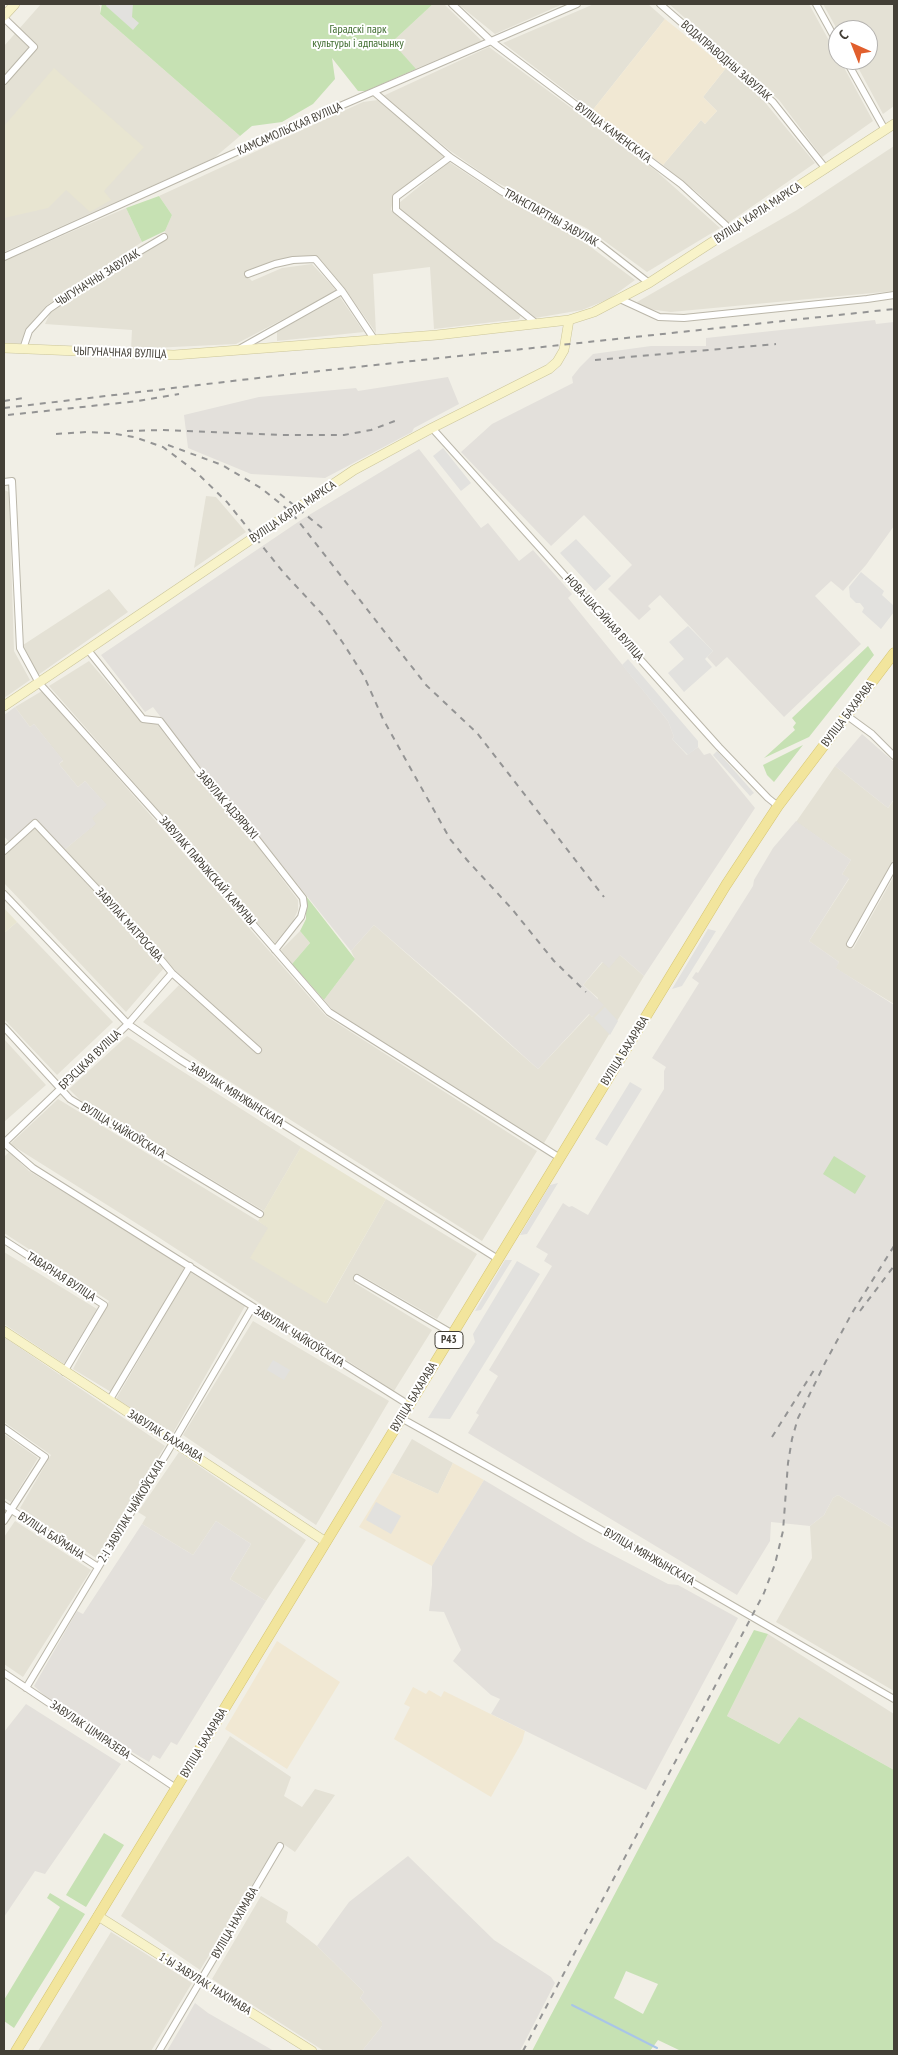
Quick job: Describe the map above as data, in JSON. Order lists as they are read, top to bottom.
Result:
{
  "streets": {
    "main road": ["ВУЛІЦА БАХАРАВА", "Р43"],
    "street": [
      "ВОДАПРАВОДНЫ ЗАВУЛАК",
      "КАМСАМОЛЬСКАЯ ВУЛІЦА",
      "ВУЛІЦА КАМЕНСКАГА",
      "ВУЛІЦА КАРЛА МАРКСА",
      "ТРАНСПАРТНЫ ЗАВУЛАК",
      "ЧЫГУНАЧНЫ ЗАВУЛАК",
      "ЧЫГУНАЧНАЯ ВУЛІЦА",
      "НОВА-ШАСЭЙНАЯ ВУЛІЦА",
      "ЗАВУЛАК АДЗЯРЫХІ",
      "ЗАВУЛАК ПАРЫЖСКАЙ КАМУНЫ",
      "ЗАВУЛАК МАТРОСАВА",
      "БРЭСЦКАЯ ВУЛІЦА",
      "ЗАВУЛАК МЯНЖЫНСКАГА",
      "ВУЛІЦА ЧАЙКОЎСКАГА",
      "ТАВАРНАЯ ВУЛІЦА",
      "ЗАВУЛАК ЧАЙКОЎСКАГА",
      "ЗАВУЛАК БАХАРАВА",
      "2-І ЗАВУЛАК ЧАЙКОЎСКАГА",
      "ВУЛІЦА БАЎМАНА",
      "ВУЛІЦА МЯНЖЫНСКАГА",
      "ЗАВУЛАК ЦІМІРАЗЕВА",
      "ВУЛІЦА НАХІМАВА",
      "1-Ы ЗАВУЛАК НАХІМАВА"
    ]
  },
  "crossings": [
    ["ВОДАПРАВОДНЫ ЗАВУЛАК", "ВУЛІЦА КАРЛА МАРКСА"],
    ["КАМСАМОЛЬСКАЯ ВУЛІЦА", "ВУЛІЦА КАМЕНСКАГА"],
    ["КАМСАМОЛЬСКАЯ ВУЛІЦА", "ТРАНСПАРТНЫ ЗАВУЛАК"],
    ["ВУЛІЦА КАМЕНСКАГА", "ВУЛІЦА КАРЛА МАРКСА"],
    ["ВУЛІЦА КАРЛА МАРКСА", "ТРАНСПАРТНЫ ЗАВУЛАК"],
    ["ВУЛІЦА КАРЛА МАРКСА", "ЧЫГУНАЧНАЯ ВУЛІЦА"],
    ["ВУЛІЦА КАРЛА МАРКСА", "НОВА-ШАСЭЙНАЯ ВУЛІЦА"],
    ["ВУЛІЦА КАРЛА МАРКСА", "ЗАВУЛАК АДЗЯРЫХІ"],
    ["ВУЛІЦА КАРЛА МАРКСА", "ЗАВУЛАК ПАРЫЖСКАЙ КАМУНЫ"],
    ["ЧЫГУНАЧНЫ ЗАВУЛАК", "ЧЫГУНАЧНАЯ ВУЛІЦА"],
    ["НОВА-ШАСЭЙНАЯ ВУЛІЦА", "ВУЛІЦА БАХАРАВА"],
    ["ВУЛІЦА БАХАРАВА", "ЗАВУЛАК ПАРЫЖСКАЙ КАМУНЫ"],
    ["ВУЛІЦА БАХАРАВА", "ЗАВУЛАК МЯНЖЫНСКАГА"],
    ["ВУЛІЦА БАХАРАВА", "ЗАВУЛАК ЧАЙКОЎСКАГА"],
    ["ВУЛІЦА БАХАРАВА", "ЗАВУЛАК БАХАРАВА"],
    ["ВУЛІЦА БАХАРАВА", "ВУЛІЦА МЯНЖЫНСКАГА"],
    ["ВУЛІЦА БАХАРАВА", "ЗАВУЛАК ЦІМІРАЗЕВА"],
    ["ВУЛІЦА БАХАРАВА", "1-Ы ЗАВУЛАК НАХІМАВА"],
    ["ЗАВУЛАК АДЗЯРЫХІ", "ЗАВУЛАК ПАРЫЖСКАЙ КАМУНЫ"],
    ["ЗАВУЛАК МАТРОСАВА", "БРЭСЦКАЯ ВУЛІЦА"],
    ["БРЭСЦКАЯ ВУЛІЦА", "ЗАВУЛАК МЯНЖЫНСКАГА"],
    ["БРЭСЦКАЯ ВУЛІЦА", "ВУЛІЦА ЧАЙКОЎСКАГА"],
    ["БРЭСЦКАЯ ВУЛІЦА", "ЗАВУЛАК ЧАЙКОЎСКАГА"],
    ["ТАВАРНАЯ ВУЛІЦА", "ЗАВУЛАК БАХАРАВА"],
    ["ЗАВУЛАК ЧАЙКОЎСКАГА", "2-І ЗАВУЛАК ЧАЙКОЎСКАГА"],
    ["ЗАВУЛАК БАХАРАВА", "2-І ЗАВУЛАК ЧАЙКОЎСКАГА"],
    ["2-І ЗАВУЛАК ЧАЙКОЎСКАГА", "ВУЛІЦА БАЎМАНА"],
    ["2-І ЗАВУЛАК ЧАЙКОЎСКАГА", "ЗАВУЛАК ЦІМІРАЗЕВА"],
    ["ВУЛІЦА НАХІМАВА", "1-Ы ЗАВУЛАК НАХІМАВА"]
  ],
  "parks": ["Гарадскі парк культуры і адпачынку"],
  "north": "top left"
}
